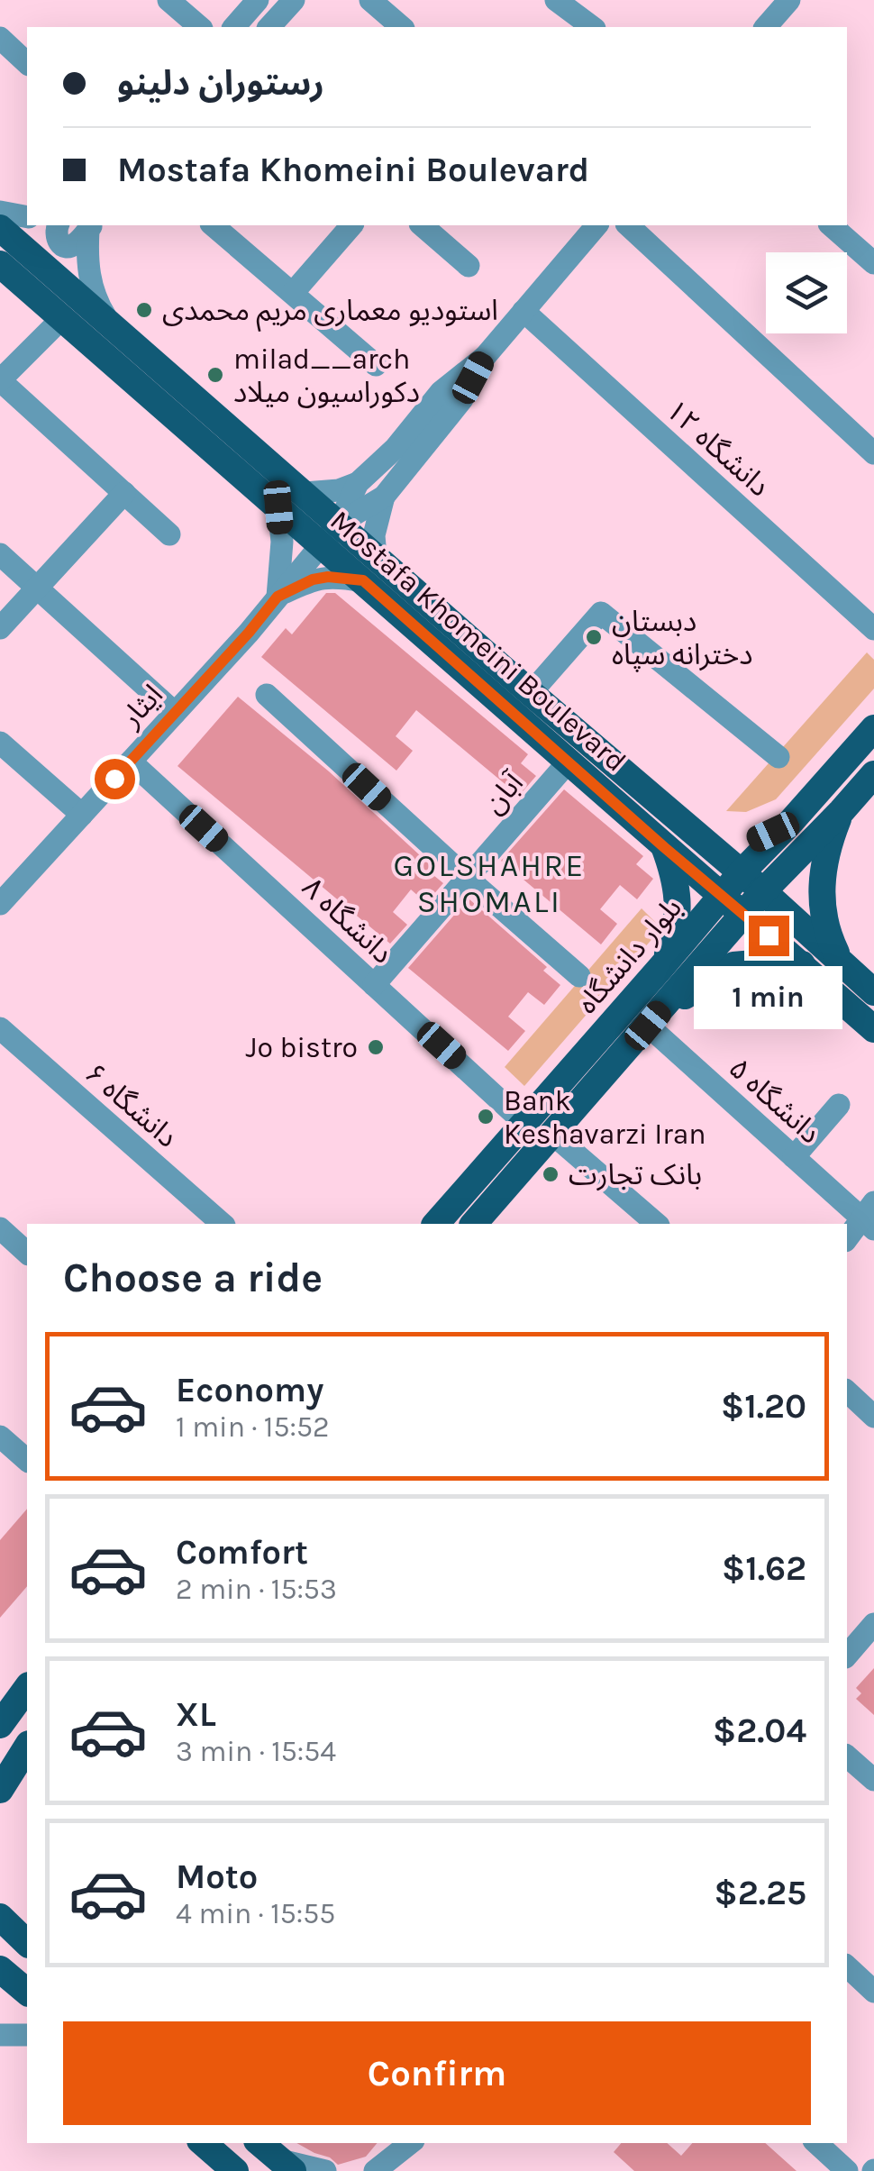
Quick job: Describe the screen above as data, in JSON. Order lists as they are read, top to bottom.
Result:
{
  "streets": {
    "main road": ["Mostafa Khomeini Boulevard", "بلوار دانشگاه"],
    "street": [
      "دانشگاه ۱۲",
      "ایثار",
      "آبان",
      "دانشگاه ۸",
      "دانشگاه ۵",
      "دانشگاه ۶"
    ]
  },
  "crossings": [
    ["Mostafa Khomeini Boulevard", "ایثار"],
    ["Mostafa Khomeini Boulevard", "آبان"],
    ["Mostafa Khomeini Boulevard", "بلوار دانشگاه"],
    ["ایثار", "دانشگاه ۸"],
    ["آبان", "دانشگاه ۸"],
    ["دانشگاه ۸", "بلوار دانشگاه"],
    ["بلوار دانشگاه", "دانشگاه ۵"]
  ],
  "districts": ["GOLSHAHRE SHOMALI"],
  "places": [
    "استودیو معماری مریم محمدی",
    "milad__arch دکوراسیون میلاد",
    "دبستان دخترانه سپاه",
    "Jo bistro",
    "Bank Keshavarzi Iran",
    "بانک تجارت"
  ],
  "page": {
    "banner": ["رستوران دلینو", "Mostafa Khomeini Boulevard"],
    "bubble": "1 min",
    "heading": "Choose a ride",
    "list": [
      {
        "name": "Economy",
        "note": "1 min · 15:52",
        "value": "$1.20"
      },
      {
        "name": "Comfort",
        "note": "2 min · 15:53",
        "value": "$1.62"
      },
      {
        "name": "XL",
        "note": "3 min · 15:54",
        "value": "$2.04"
      },
      {
        "name": "Moto",
        "note": "4 min · 15:55",
        "value": "$2.25"
      }
    ],
    "buttons": "Confirm"
  }
}
